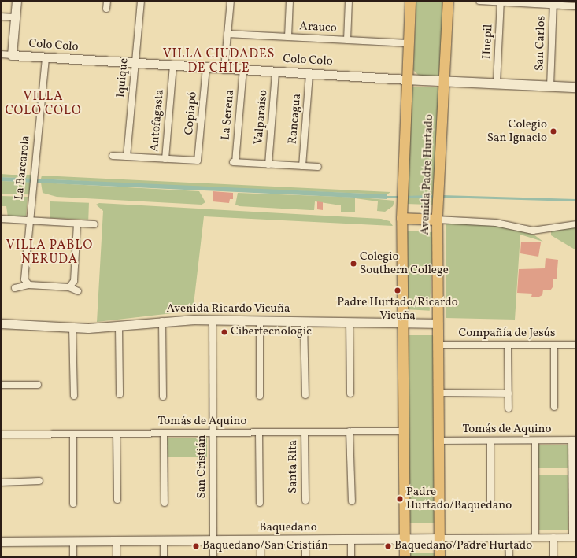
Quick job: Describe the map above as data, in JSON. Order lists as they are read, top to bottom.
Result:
{
  "streets": {
    "main road": ["Colo Colo", "Avenida Padre Hurtado"],
    "street": [
      "Arauco",
      "Huepil",
      "San Carlos",
      "Iquique",
      "Copiapó",
      "La Serena",
      "Valparaíso",
      "Rancagua",
      "Antofagasta",
      "La Barcarola",
      "Avenida Ricardo Vicuña",
      "Compañía de Jesús",
      "Tomás de Aquino",
      "San Cristián",
      "Santa Rita",
      "Baquedano"
    ]
  },
  "crossings": [
    ["Arauco", "Avenida Padre Hurtado"],
    ["Huepil", "Colo Colo"],
    ["San Carlos", "Colo Colo"],
    ["Colo Colo", "Iquique"],
    ["Colo Colo", "Copiapó"],
    ["Colo Colo", "La Serena"],
    ["Colo Colo", "Valparaíso"],
    ["Colo Colo", "Rancagua"],
    ["Colo Colo", "Antofagasta"],
    ["Colo Colo", "La Barcarola"],
    ["Colo Colo", "Avenida Padre Hurtado"],
    ["Copiapó", "Antofagasta"],
    ["La Serena", "Valparaíso"],
    ["Avenida Padre Hurtado", "Avenida Ricardo Vicuña"],
    ["Avenida Padre Hurtado", "Compañía de Jesús"],
    ["Avenida Padre Hurtado", "Tomás de Aquino"],
    ["Avenida Padre Hurtado", "Baquedano"],
    ["Avenida Ricardo Vicuña", "San Cristián"],
    ["Tomás de Aquino", "San Cristián"],
    ["Tomás de Aquino", "Santa Rita"],
    ["San Cristián", "Baquedano"]
  ],
  "districts": ["VILLA CIUDADES DE CHILE", "VILLA COLO COLO", "VILLA PABLO NERUDA"],
  "places": [
    "Colegio San Ignacio",
    "Colegio Southern College",
    "Padre Hurtado/Ricardo Vicuña",
    "Cibertecnologic",
    "Padre Hurtado/Baquedano",
    "Baquedano/San Cristián",
    "Baquedano/Padre Hurtado"
  ]
}
